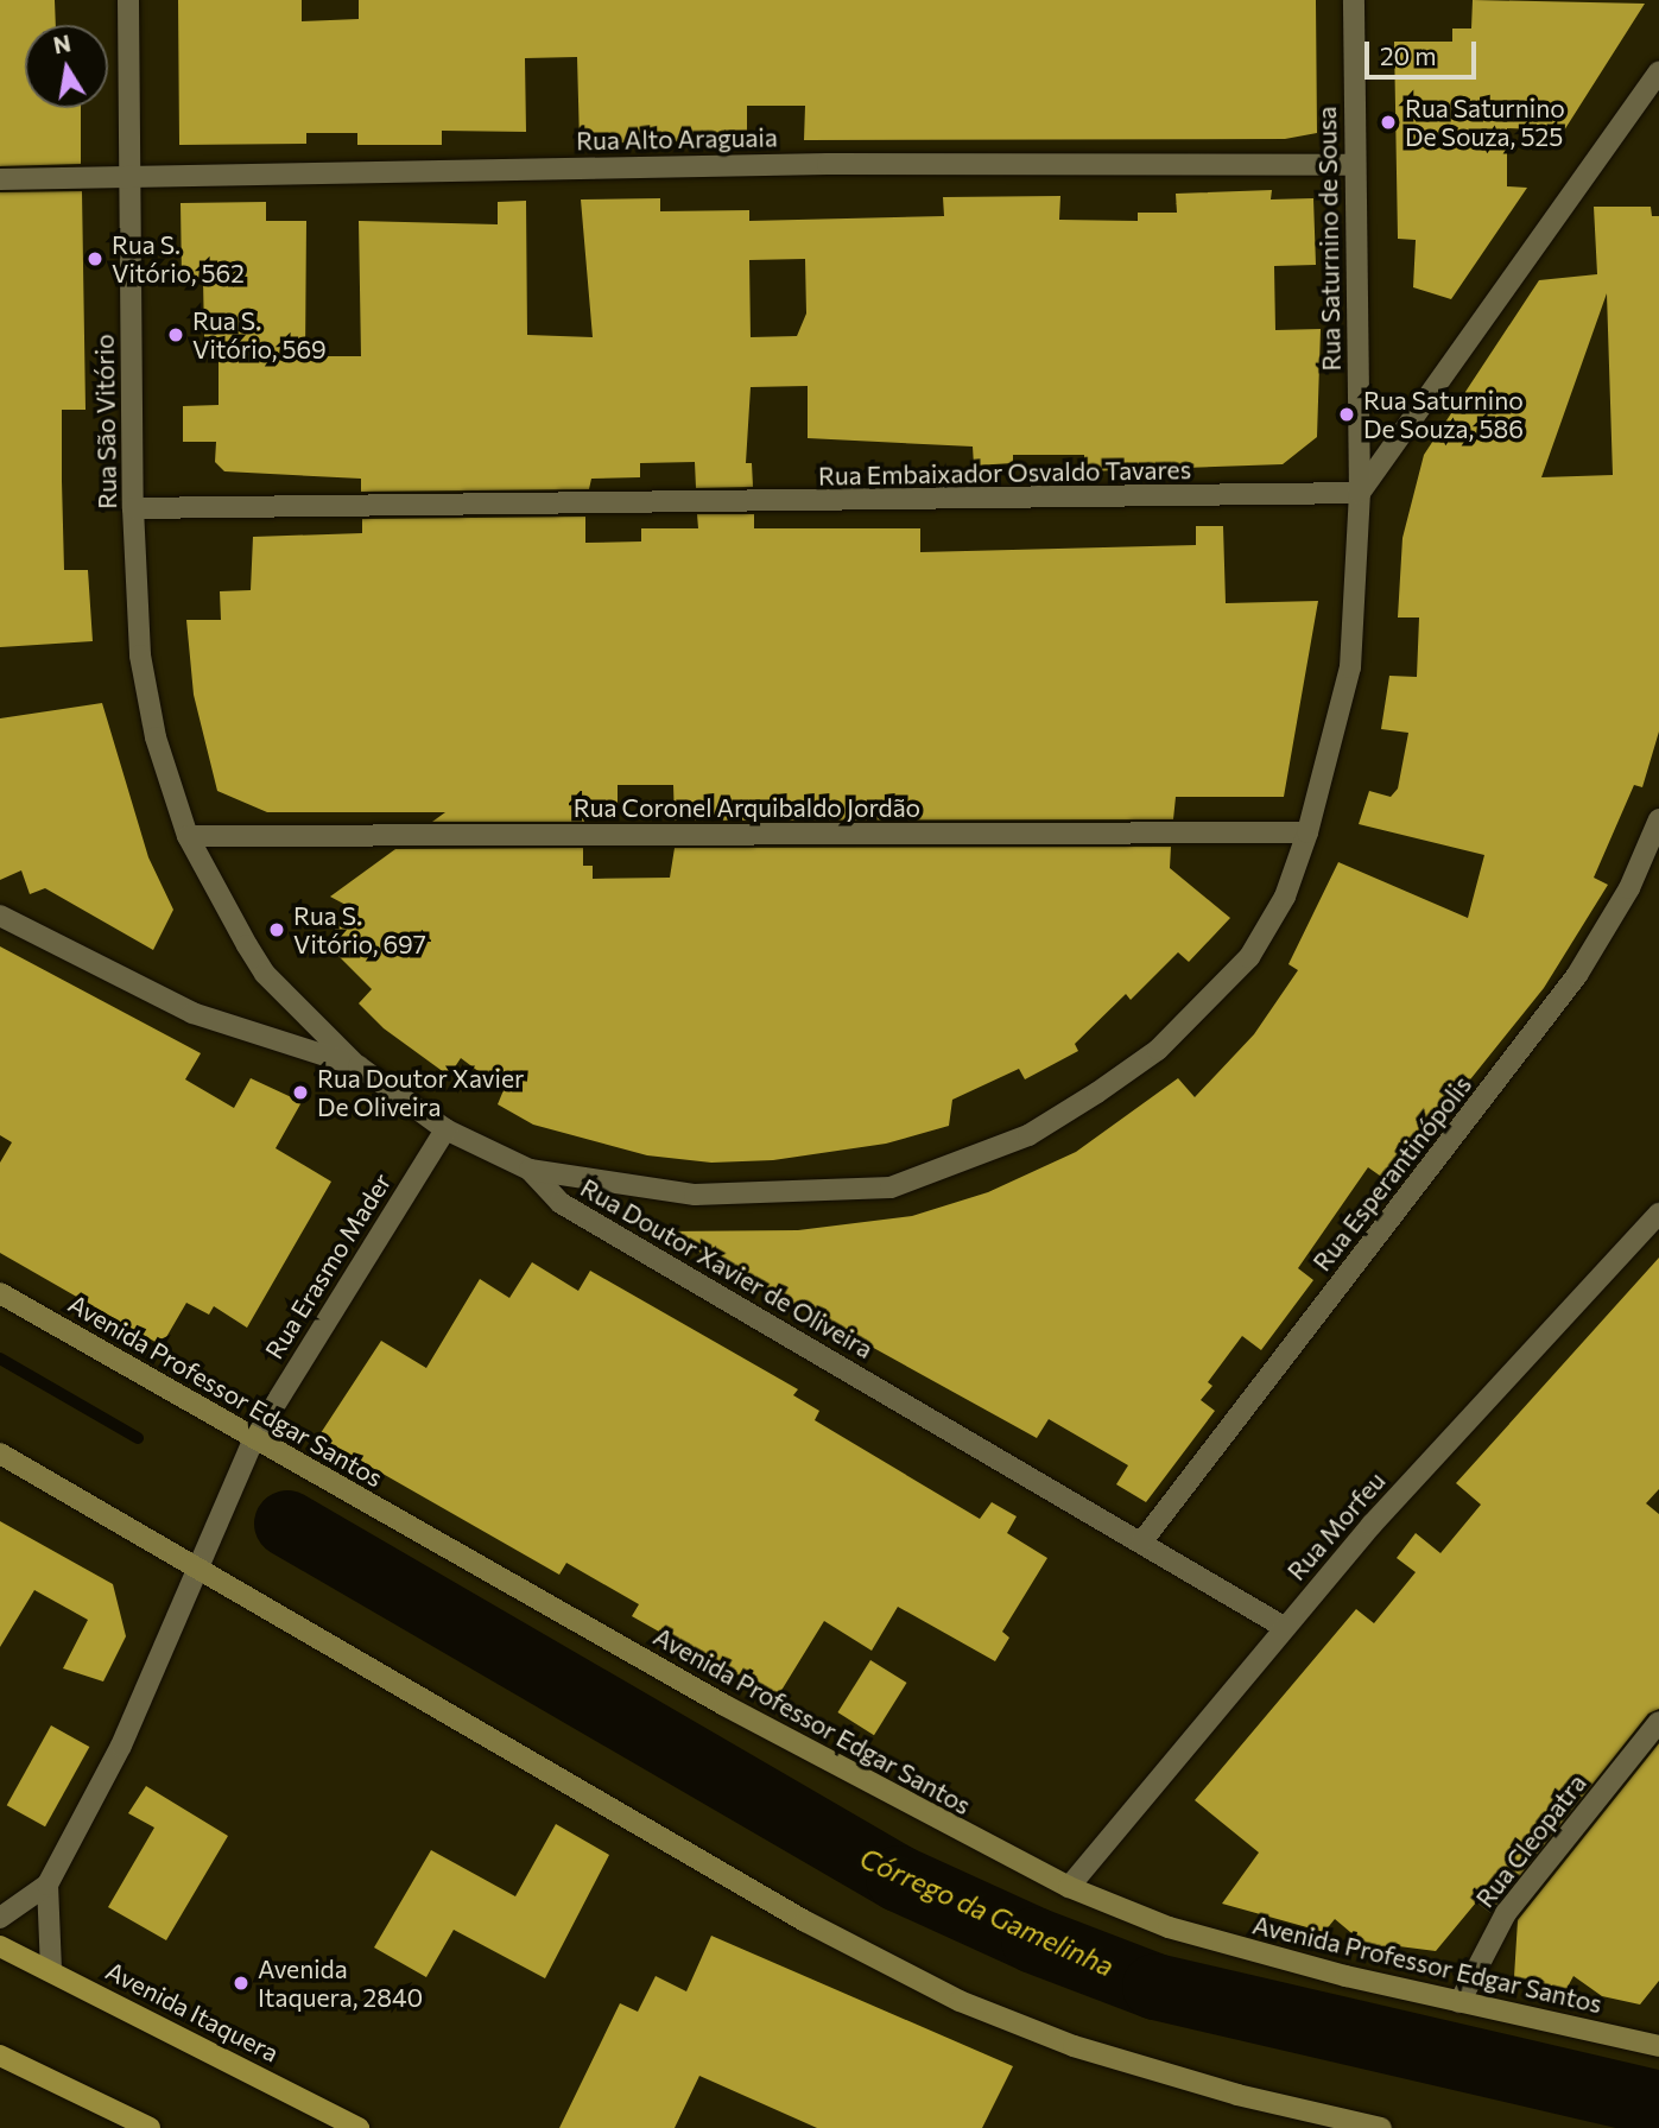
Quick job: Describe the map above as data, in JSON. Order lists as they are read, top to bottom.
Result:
{
  "streets": {
    "main road": ["Avenida Professor Edgar Santos", "Avenida Itaquera"],
    "street": [
      "Rua Alto Araguaia",
      "Rua Saturnino de Sousa",
      "Rua São Vitório",
      "Rua Embaixador Osvaldo Tavares",
      "Rua Coronel Arquibaldo Jordão",
      "Rua Esperantinópolis",
      "Rua Erasmo Mader",
      "Rua Doutor Xavier de Oliveira",
      "Rua Morfeu",
      "Rua Cleopatra"
    ]
  },
  "crossings": [
    ["Rua Alto Araguaia", "Rua Saturnino de Sousa"],
    ["Rua Alto Araguaia", "Rua São Vitório"],
    ["Rua Saturnino de Sousa", "Rua Embaixador Osvaldo Tavares"],
    ["Rua Saturnino de Sousa", "Rua Coronel Arquibaldo Jordão"],
    ["Rua Saturnino de Sousa", "Rua Doutor Xavier de Oliveira"],
    ["Rua São Vitório", "Rua Embaixador Osvaldo Tavares"],
    ["Rua São Vitório", "Rua Coronel Arquibaldo Jordão"],
    ["Rua Esperantinópolis", "Rua Doutor Xavier de Oliveira"],
    ["Rua Erasmo Mader", "Rua Doutor Xavier de Oliveira"],
    ["Rua Erasmo Mader", "Avenida Professor Edgar Santos"],
    ["Rua Doutor Xavier de Oliveira", "Rua Morfeu"],
    ["Avenida Professor Edgar Santos", "Rua Morfeu"],
    ["Avenida Professor Edgar Santos", "Rua Cleopatra"]
  ],
  "water": ["Córrego da Gamelinha"],
  "places": [
    "Rua Saturnino De Souza, 525",
    "Rua S. Vitório, 562",
    "Rua S. Vitório, 569",
    "Rua Saturnino De Souza, 586",
    "Rua S. Vitório, 697",
    "Rua Doutor Xavier De Oliveira",
    "Avenida Itaquera, 2840"
  ],
  "scale_bar": "20 m",
  "north": "top"
}
